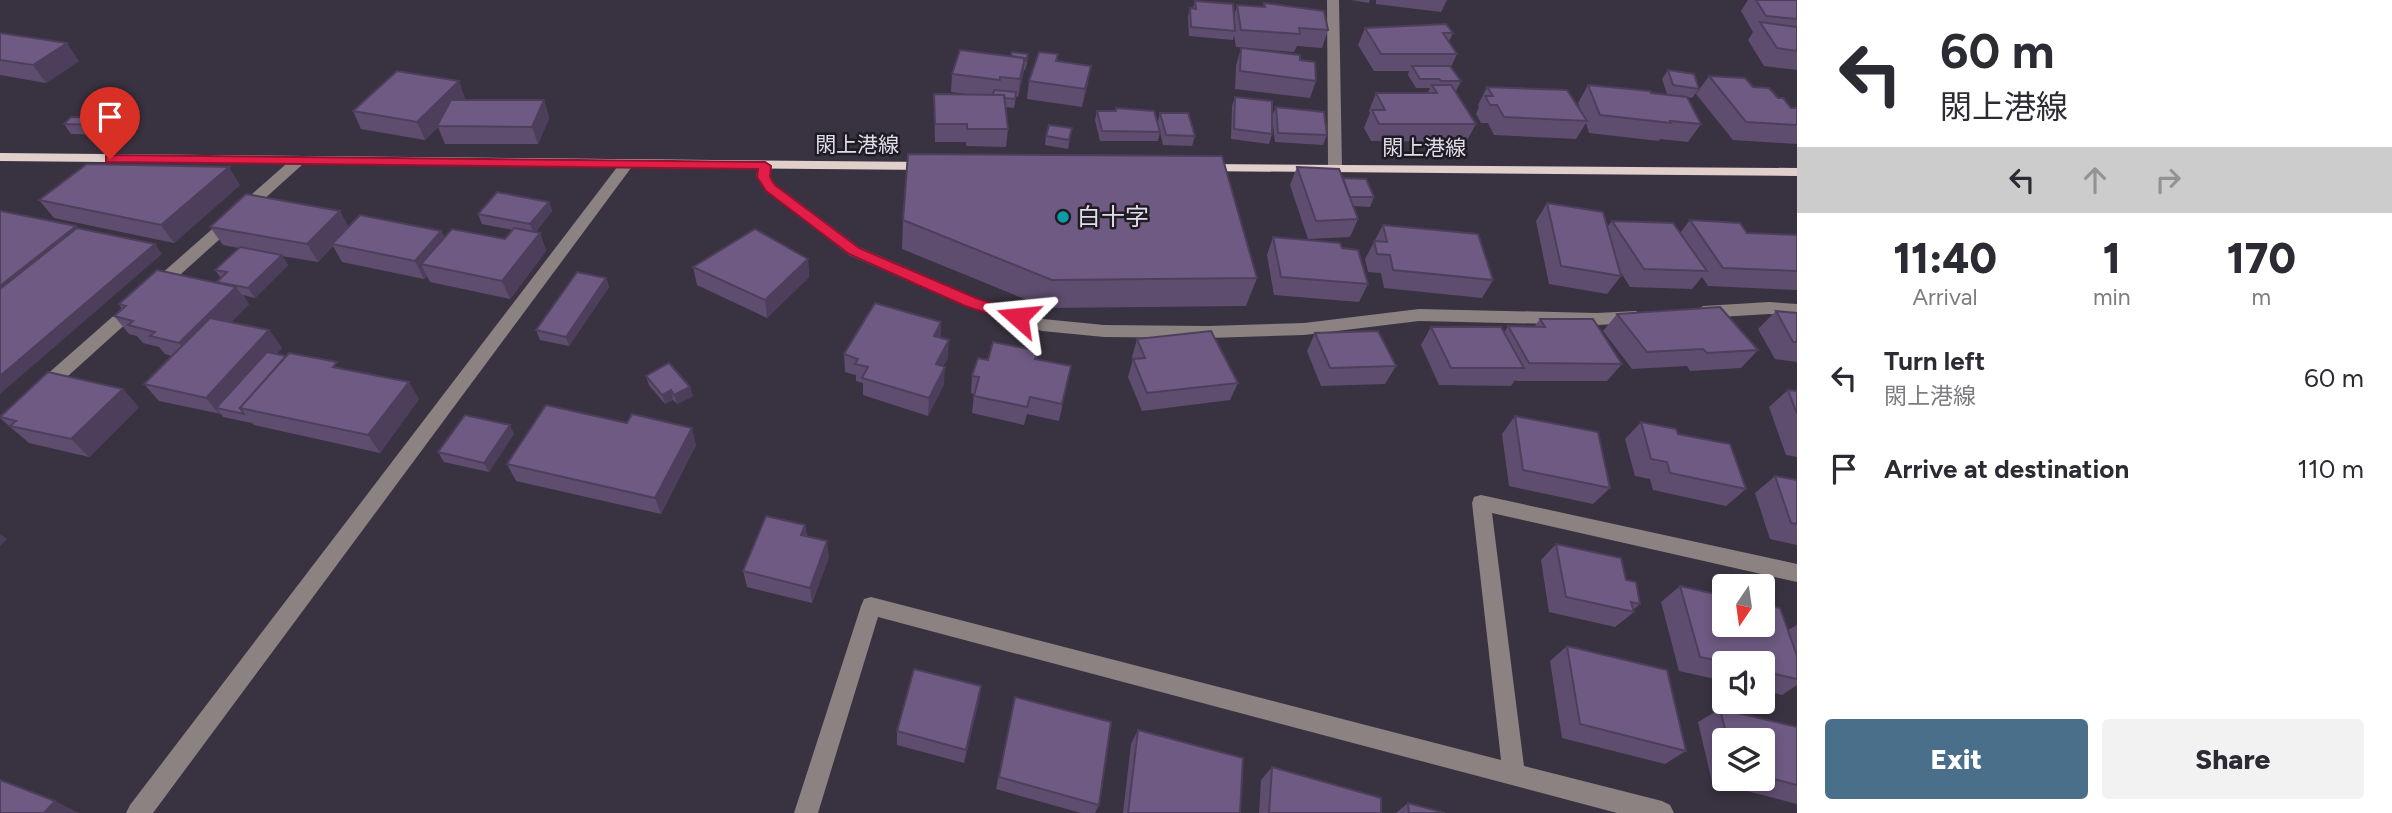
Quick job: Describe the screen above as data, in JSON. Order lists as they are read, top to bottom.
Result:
{
  "streets": {
    "main road": ["閖上港線"]
  },
  "places": ["白十字"],
  "north": "bottom",
  "page": {
    "turn": ["60 m", "閖上港線"],
    "eta": [
      "11:40",
      "Arrival",
      "1",
      "min",
      "170",
      "m"
    ],
    "list": [
      {
        "name": "Turn left",
        "note": "閖上港線",
        "value": "60 m"
      },
      {
        "name": "Arrive at destination",
        "value": "110 m"
      }
    ],
    "buttons": ["Exit", "Share"]
  }
}
